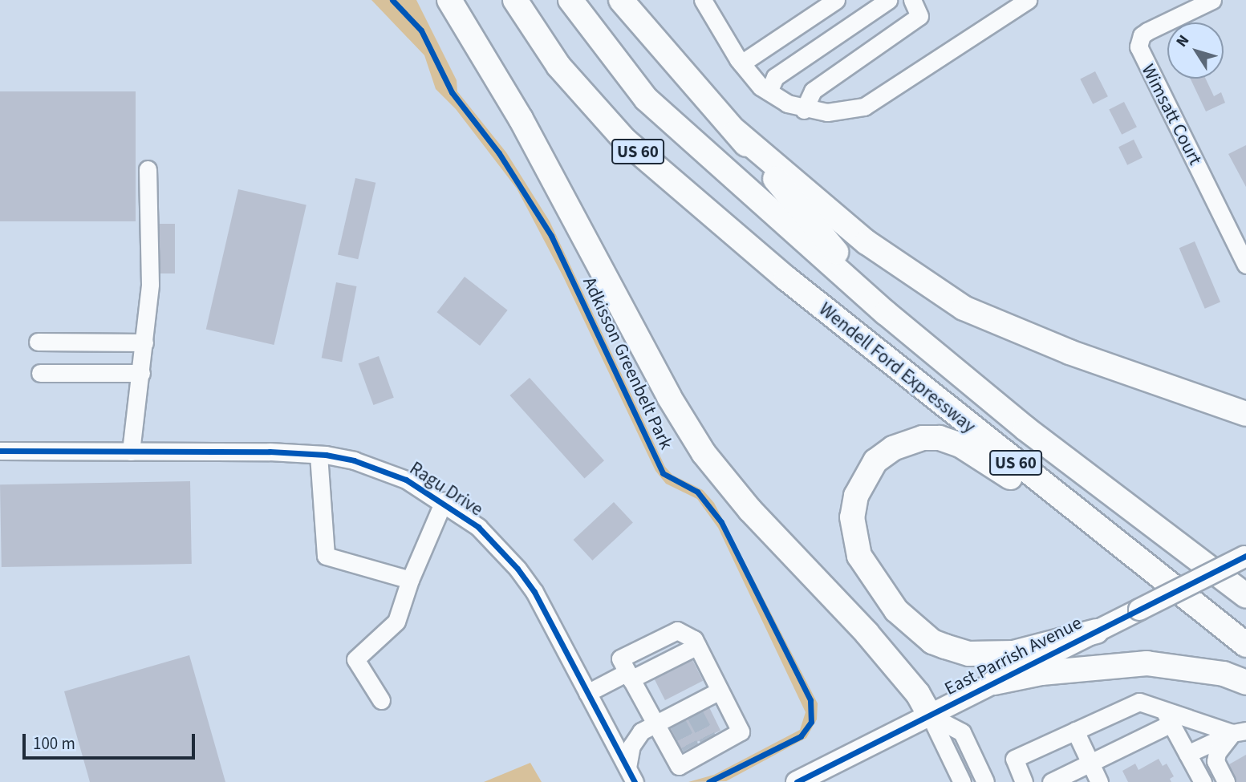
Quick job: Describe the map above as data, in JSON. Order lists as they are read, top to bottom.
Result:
{
  "streets": {
    "highway": ["US 60", "Wendell Ford Expressway"],
    "main road": ["East Parrish Avenue"],
    "street": ["Wimsatt Court", "Ragu Drive"],
    "cycle path": ["Adkisson Greenbelt Park"]
  },
  "crossings": [
    ["US 60", "Wendell Ford Expressway"]
  ],
  "scale_bar": "100 m",
  "north": "top left"
}
